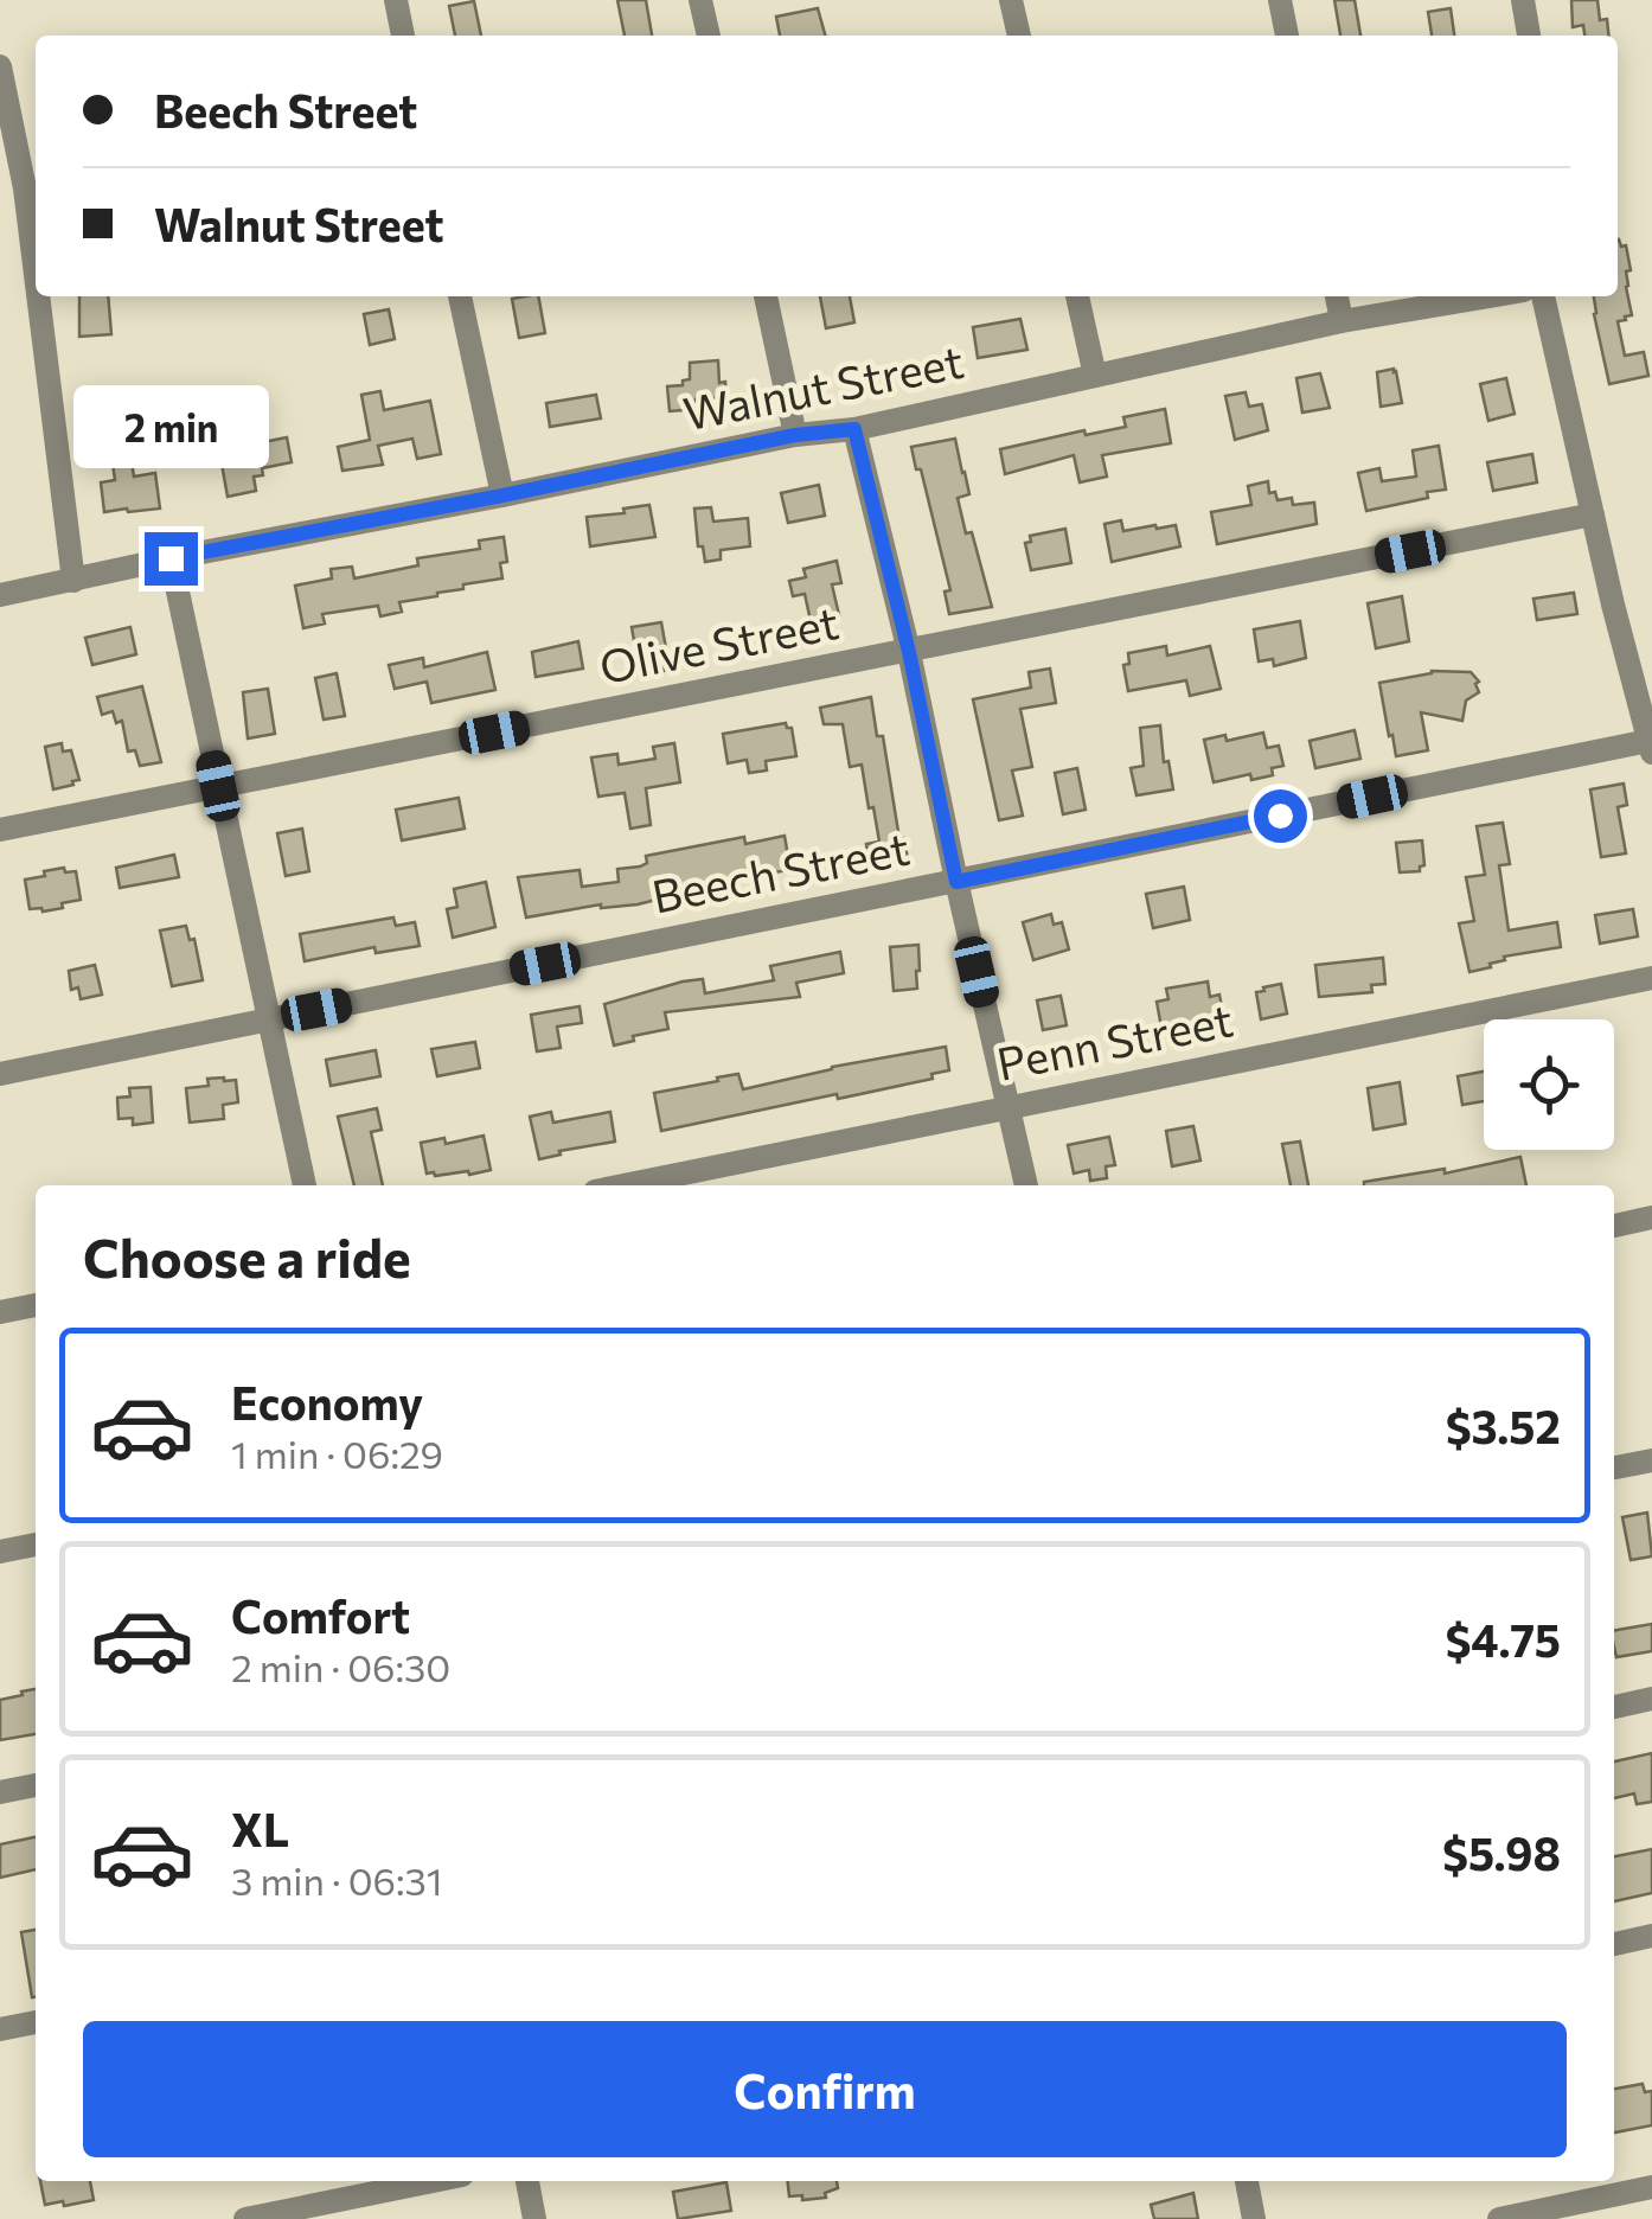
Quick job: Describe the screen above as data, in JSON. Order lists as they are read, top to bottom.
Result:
{
  "streets": {
    "street": [
      "Walnut Street",
      "Olive Street",
      "Beech Street",
      "Penn Street"
    ]
  },
  "page": {
    "banner": ["Beech Street", "Walnut Street"],
    "bubble": "2 min",
    "heading": "Choose a ride",
    "list": [
      {
        "name": "Economy",
        "note": "1 min · 06:29",
        "value": "$3.52"
      },
      {
        "name": "Comfort",
        "note": "2 min · 06:30",
        "value": "$4.75"
      },
      {
        "name": "XL",
        "note": "3 min · 06:31",
        "value": "$5.98"
      }
    ],
    "buttons": "Confirm"
  }
}
